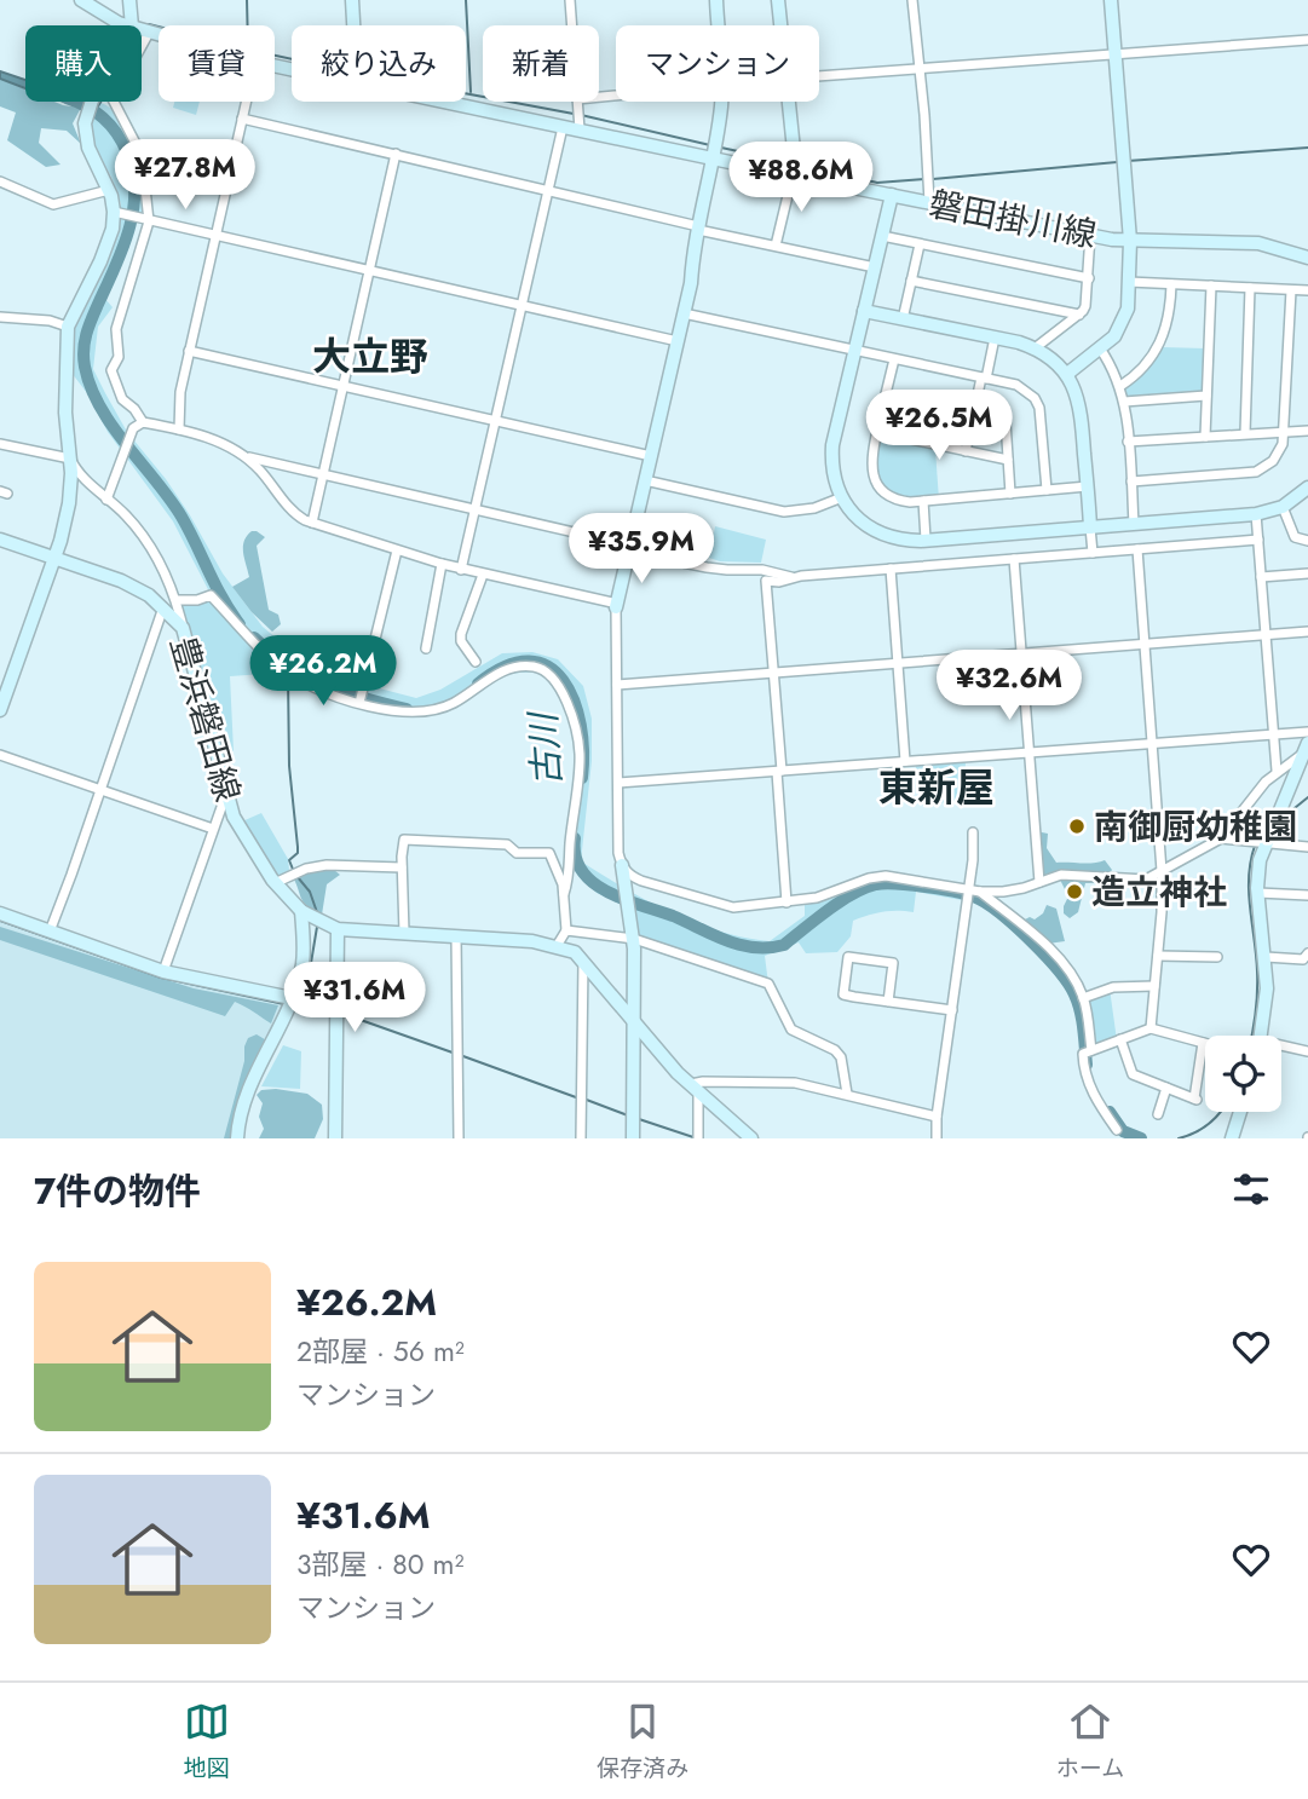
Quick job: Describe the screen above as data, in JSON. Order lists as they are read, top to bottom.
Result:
{
  "streets": {
    "street": ["磐田掛川線", "豊浜磐田線"]
  },
  "districts": ["大立野", "東新屋"],
  "water": ["古川"],
  "places": ["南御厨幼稚園", "造立神社"],
  "page": {
    "chip": [
      "購入",
      "賃貸",
      "絞り込み",
      "新着",
      "マンション"
    ],
    "price": [
      "¥27.8M",
      "¥88.6M",
      "¥26.5M",
      "¥35.9M",
      "¥26.2M",
      "¥32.6M",
      "¥31.6M"
    ],
    "heading": "7件の物件",
    "list": [
      {
        "name": "¥26.2M",
        "note": "2部屋 · 56 m² · マンション"
      },
      {
        "name": "¥31.6M",
        "note": "3部屋 · 80 m² · マンション"
      }
    ],
    "tabs": ["地図", "保存済み", "ホーム"]
  }
}
